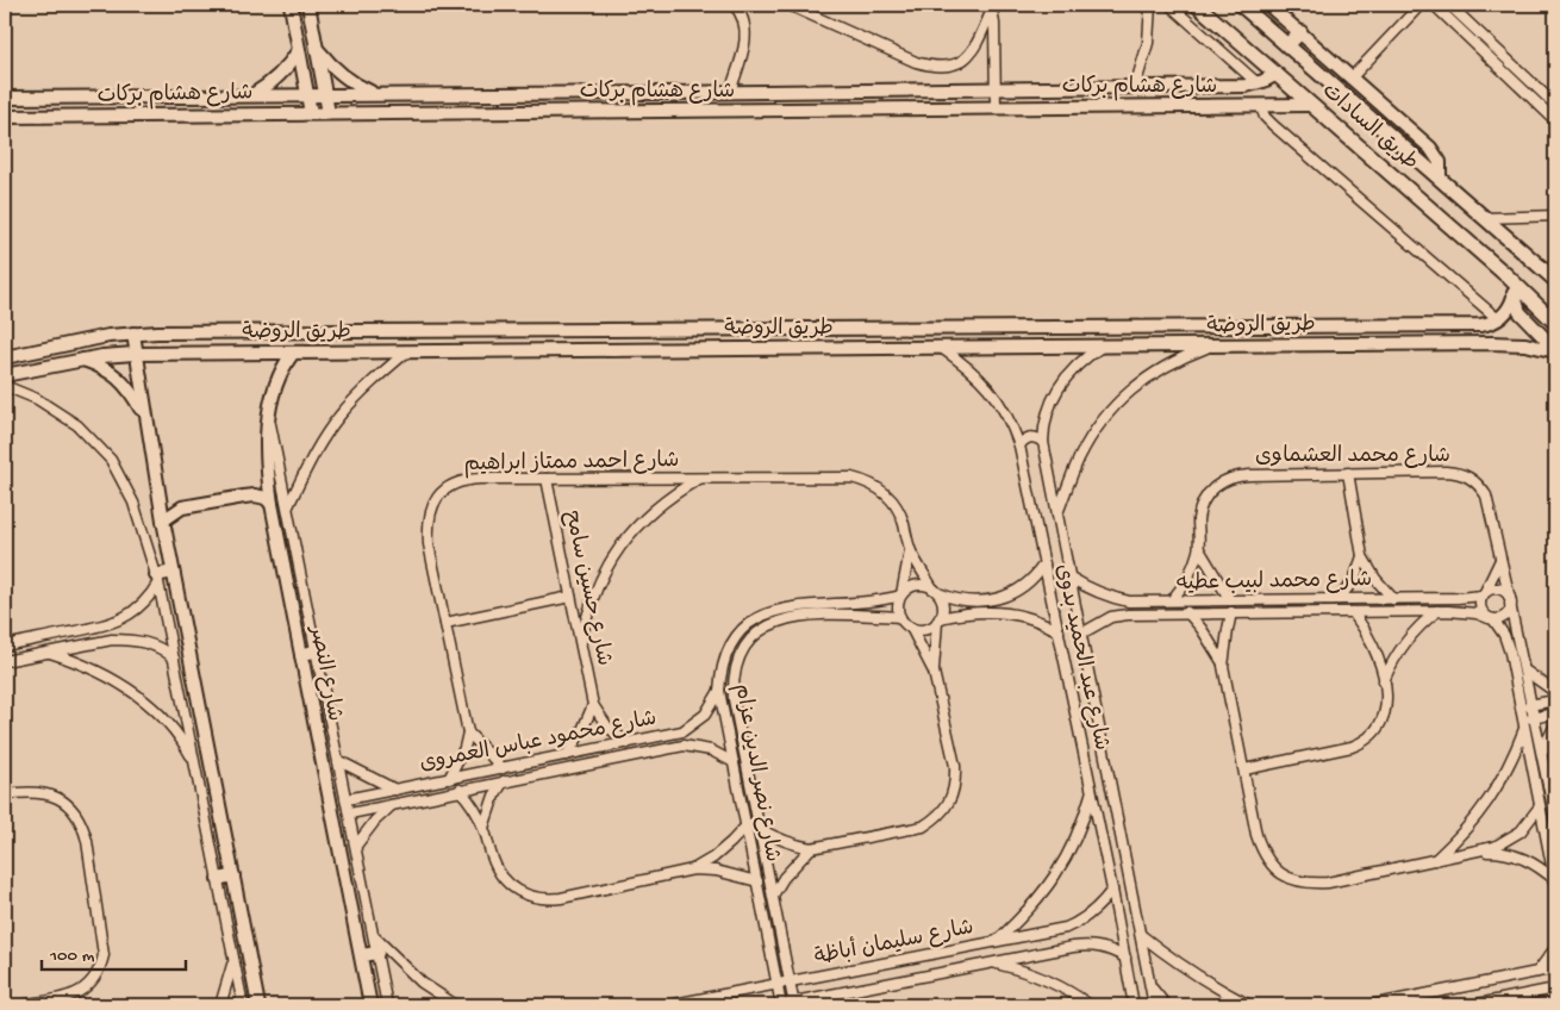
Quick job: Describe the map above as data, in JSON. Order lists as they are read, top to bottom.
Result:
{
  "streets": {
    "main road": ["طريق السادات"],
    "street": [
      "شارع هشام بركات",
      "طريق الروضة",
      "شارع محمد العشماوى",
      "شارع احمد ممتاز ابراهيم",
      "شارع محمد لبيب عطيه",
      "شارع حسين سامح",
      "شارع عبد الحميد بدوى",
      "شارع النصر",
      "شارع محمود عباس العمروى",
      "شارع نصر الدين عزام",
      "شارع سليمان أباظة"
    ]
  },
  "crossings": [
    ["شارع هشام بركات", "طريق السادات"],
    ["طريق الروضة", "شارع عبد الحميد بدوى"],
    ["طريق الروضة", "شارع النصر"],
    ["شارع محمد العشماوى", "شارع محمد لبيب عطيه"],
    ["شارع احمد ممتاز ابراهيم", "شارع حسين سامح"],
    ["شارع احمد ممتاز ابراهيم", "شارع نصر الدين عزام"],
    ["شارع محمد لبيب عطيه", "شارع عبد الحميد بدوى"],
    ["شارع حسين سامح", "شارع محمود عباس العمروى"],
    ["شارع عبد الحميد بدوى", "شارع سليمان أباظة"],
    ["شارع محمود عباس العمروى", "شارع نصر الدين عزام"],
    ["شارع نصر الدين عزام", "شارع سليمان أباظة"]
  ],
  "scale_bar": "100 m"
}
